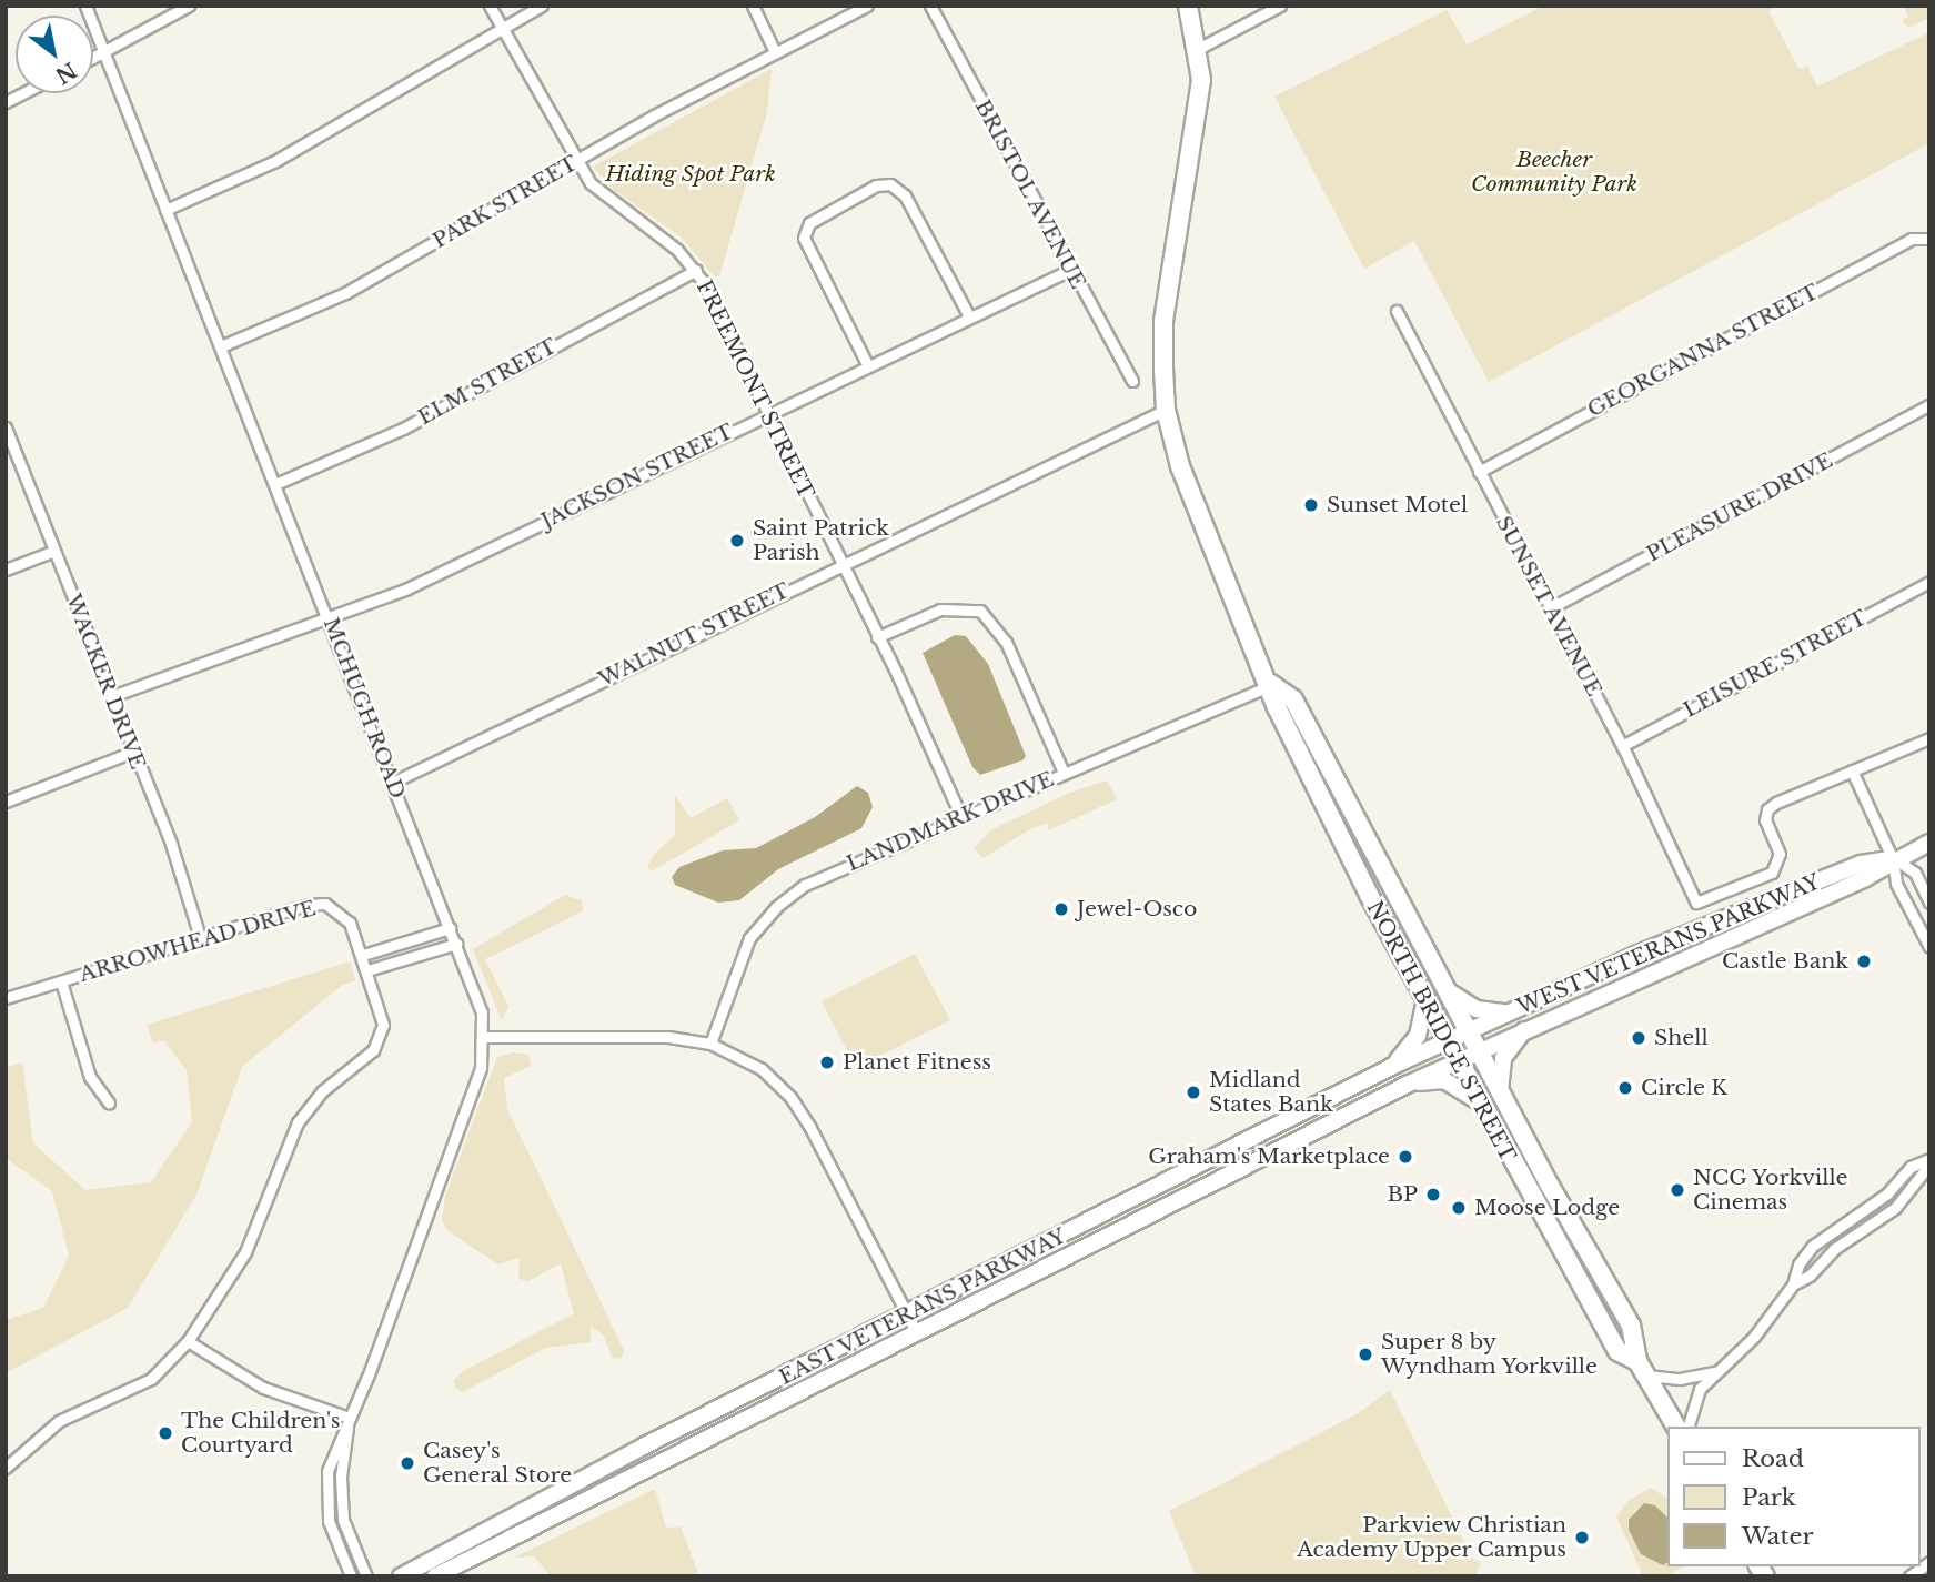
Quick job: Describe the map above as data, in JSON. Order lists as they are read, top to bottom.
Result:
{
  "streets": {
    "highway": ["NORTH BRIDGE STREET"],
    "main road": ["WEST VETERANS PARKWAY", "EAST VETERANS PARKWAY"],
    "street": [
      "BRISTOL AVENUE",
      "PARK STREET",
      "GEORGANNA STREET",
      "ELM STREET",
      "FREEMONT STREET",
      "JACKSON STREET",
      "PLEASURE DRIVE",
      "SUNSET AVENUE",
      "WALNUT STREET",
      "LEISURE STREET",
      "WACKER DRIVE",
      "MCHUGH ROAD",
      "LANDMARK DRIVE",
      "ARROWHEAD DRIVE"
    ]
  },
  "crossings": [
    ["BRISTOL AVENUE", "JACKSON STREET"],
    ["PARK STREET", "FREEMONT STREET"],
    ["PARK STREET", "MCHUGH ROAD"],
    ["GEORGANNA STREET", "SUNSET AVENUE"],
    ["ELM STREET", "FREEMONT STREET"],
    ["ELM STREET", "MCHUGH ROAD"],
    ["FREEMONT STREET", "JACKSON STREET"],
    ["FREEMONT STREET", "WALNUT STREET"],
    ["FREEMONT STREET", "LANDMARK DRIVE"],
    ["JACKSON STREET", "WACKER DRIVE"],
    ["JACKSON STREET", "MCHUGH ROAD"],
    ["PLEASURE DRIVE", "SUNSET AVENUE"],
    ["SUNSET AVENUE", "LEISURE STREET"],
    ["WALNUT STREET", "MCHUGH ROAD"],
    ["WALNUT STREET", "NORTH BRIDGE STREET"],
    ["WACKER DRIVE", "ARROWHEAD DRIVE"],
    ["LANDMARK DRIVE", "NORTH BRIDGE STREET"],
    ["WEST VETERANS PARKWAY", "NORTH BRIDGE STREET"],
    ["WEST VETERANS PARKWAY", "EAST VETERANS PARKWAY"],
    ["NORTH BRIDGE STREET", "EAST VETERANS PARKWAY"]
  ],
  "parks": ["Beecher Community Park", "Hiding Spot Park"],
  "places": [
    "Sunset Motel",
    "Saint Patrick Parish",
    "Jewel-Osco",
    "Castle Bank",
    "Shell",
    "Planet Fitness",
    "Circle K",
    "Midland States Bank",
    "Graham's Marketplace",
    "NCG Yorkville Cinemas",
    "BP",
    "Moose Lodge",
    "Super 8 by Wyndham Yorkville",
    "The Children's Courtyard",
    "Casey's General Store",
    "Parkview Christian Academy Upper Campus"
  ],
  "legend": ["Road", "Park", "Water"],
  "north": "bottom right"
}
